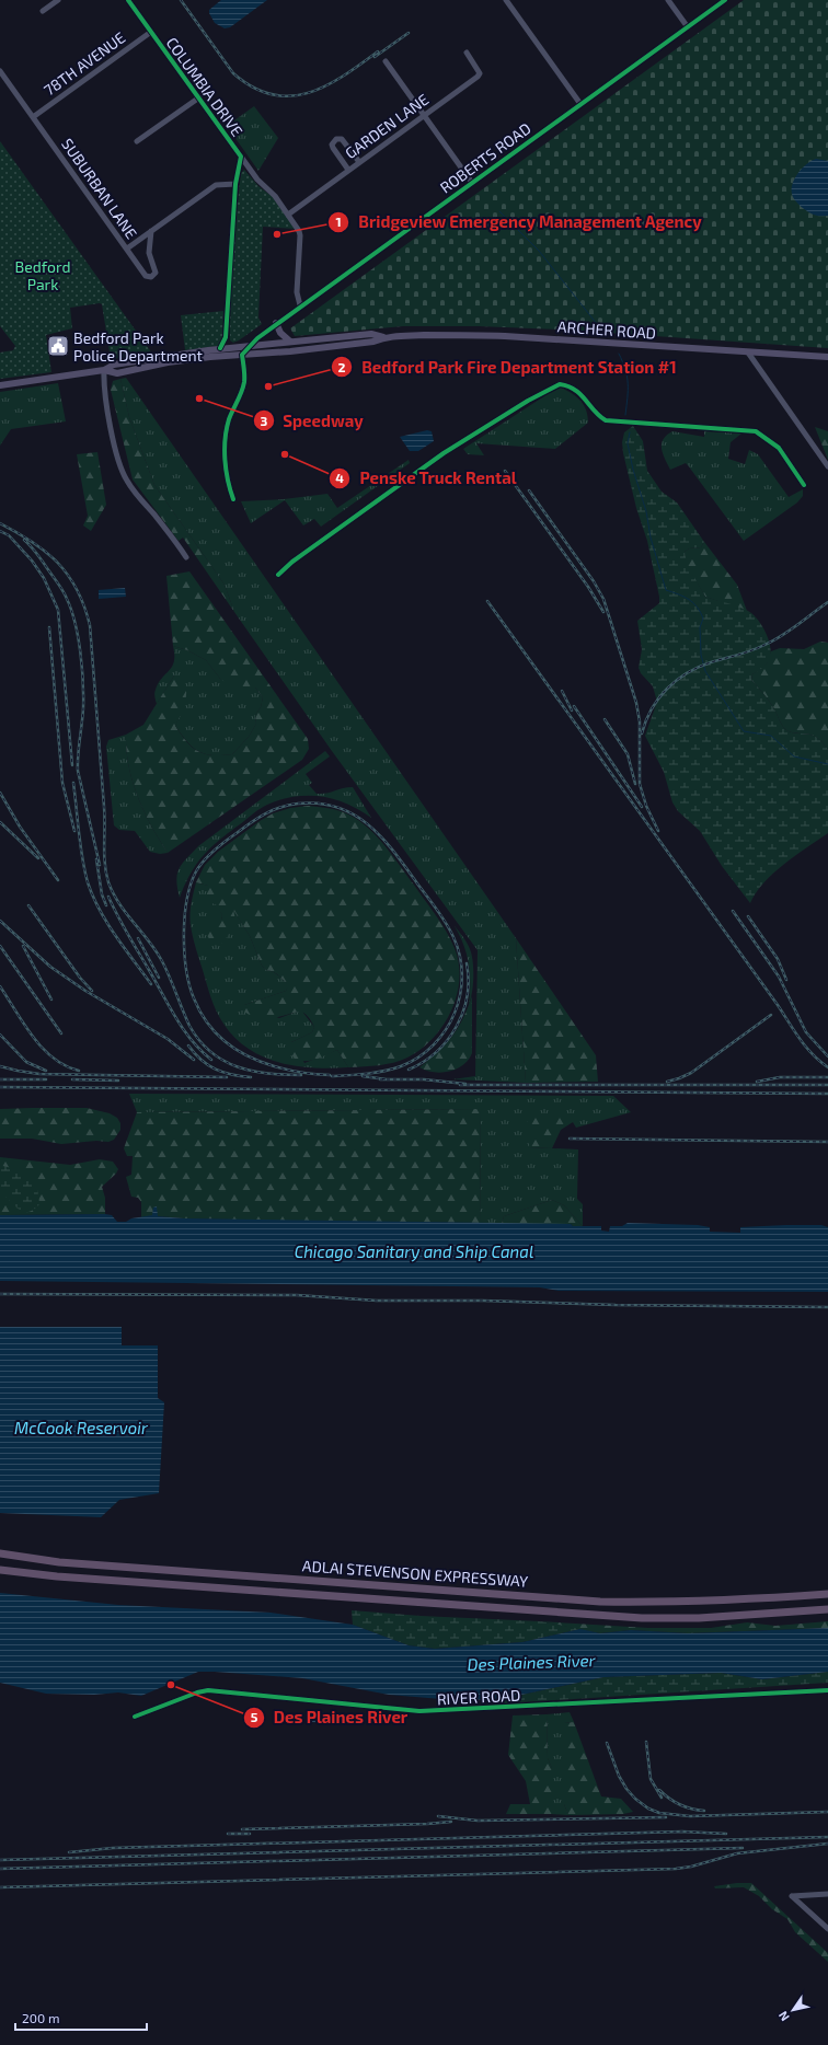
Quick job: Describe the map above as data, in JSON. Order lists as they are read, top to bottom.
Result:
{
  "streets": {
    "highway": ["ADLAI STEVENSON EXPRESSWAY"],
    "main road": ["ARCHER ROAD"],
    "street": [
      "78TH AVENUE",
      "COLUMBIA DRIVE",
      "GARDEN LANE",
      "ROBERTS ROAD",
      "SUBURBAN LANE",
      "RIVER ROAD"
    ]
  },
  "crossings": [
    ["78TH AVENUE", "COLUMBIA DRIVE"],
    ["78TH AVENUE", "SUBURBAN LANE"],
    ["COLUMBIA DRIVE", "ARCHER ROAD"],
    ["ROBERTS ROAD", "ARCHER ROAD"]
  ],
  "water": ["Chicago Sanitary and Ship Canal", "McCook Reservoir", "Des Plaines River"],
  "parks": ["Bedford Park"],
  "places": {
    "other": [
      "Bridgeview Emergency Management Agency",
      "Bedford Park Fire Department Station #1",
      "Speedway",
      "Penske Truck Rental",
      "Des Plaines River"
    ],
    "public building": ["Bedford Park Police Department"]
  },
  "scale_bar": "200 m",
  "north": "bottom left"
}
